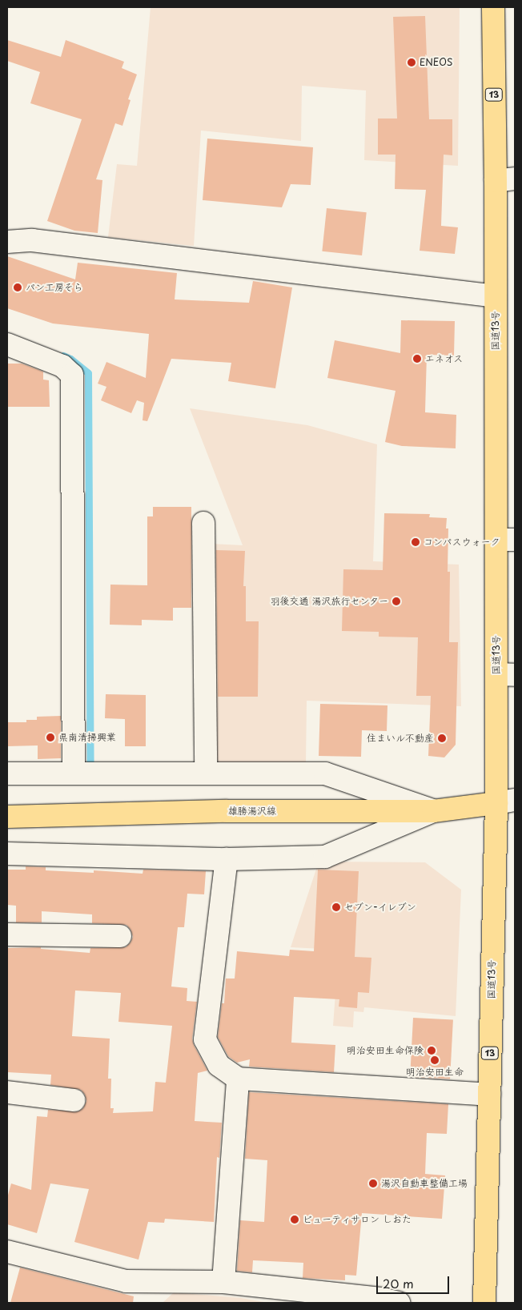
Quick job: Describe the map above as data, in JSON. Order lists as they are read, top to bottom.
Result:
{
  "streets": {
    "main road": ["13", "国道13号", "雄勝湯沢線"]
  },
  "crossings": [
    ["国道13号", "雄勝湯沢線"]
  ],
  "places": [
    "ENEOS",
    "パン工房そら",
    "エネオス",
    "コンパスウォーク",
    "羽後交通 湯沢旅行センター",
    "県南清掃興業",
    "住まいル不動産",
    "セブン-イレブン",
    "明治安田生命保険",
    "明治安田生命",
    "湯沢自動車整備工場",
    "ビューティサロン しおた"
  ],
  "scale_bar": "20 m"
}
